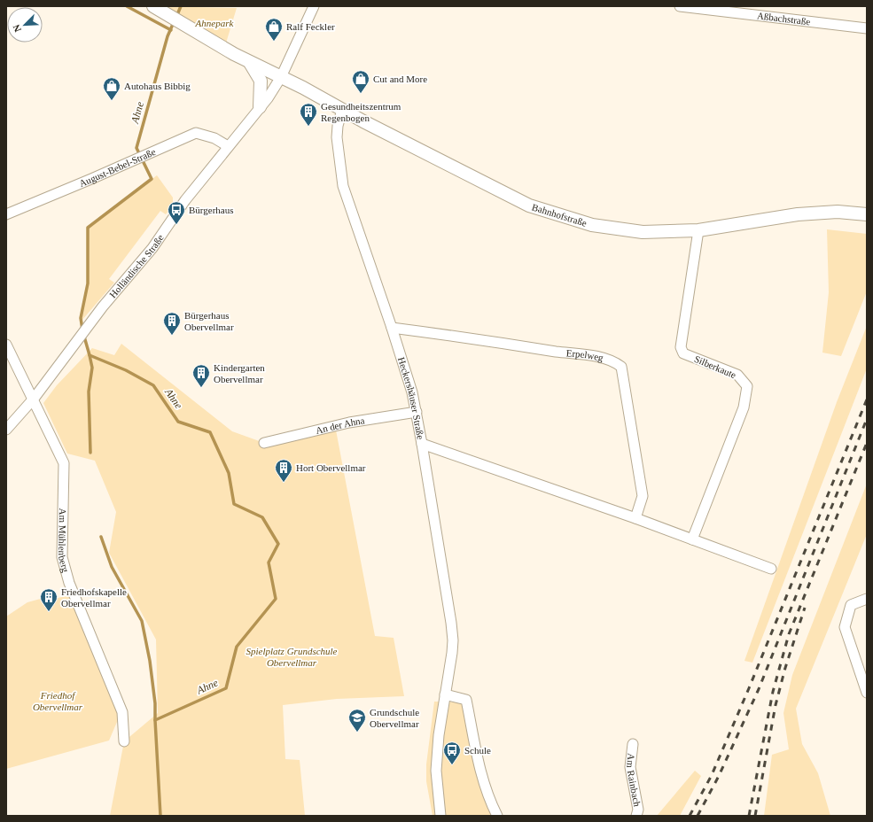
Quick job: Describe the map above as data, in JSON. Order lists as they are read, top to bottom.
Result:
{
  "streets": {
    "main road": ["Bahnhofstraße"],
    "street": [
      "Aßbachstraße",
      "August-Bebel-Straße",
      "Holländische Straße",
      "Erpelweg",
      "Silberkaute",
      "Heckershäuser Straße",
      "An der Ahna",
      "Am Mühlenberg",
      "Am Rainbach"
    ]
  },
  "crossings": [
    ["August-Bebel-Straße", "Holländische Straße"],
    ["Bahnhofstraße", "Holländische Straße"],
    ["Bahnhofstraße", "Silberkaute"],
    ["Bahnhofstraße", "Heckershäuser Straße"],
    ["Holländische Straße", "Am Mühlenberg"],
    ["Erpelweg", "Heckershäuser Straße"],
    ["Heckershäuser Straße", "An der Ahna"]
  ],
  "water": ["Ahne"],
  "parks": ["Ahnepark", "Spielplatz Grundschule Obervellmar", "Friedhof Obervellmar"],
  "places": {
    "shop": ["Ralf Feckler", "Cut and More", "Autohaus Bibbig"],
    "building": [
      "Gesundheitszentrum Regenbogen",
      "Bürgerhaus Obervellmar",
      "Kindergarten Obervellmar",
      "Hort Obervellmar",
      "Friedhofskapelle Obervellmar"
    ],
    "bus stop": ["Bürgerhaus", "Schule"],
    "school or university": ["Grundschule Obervellmar"]
  },
  "north": "bottom left"
}
